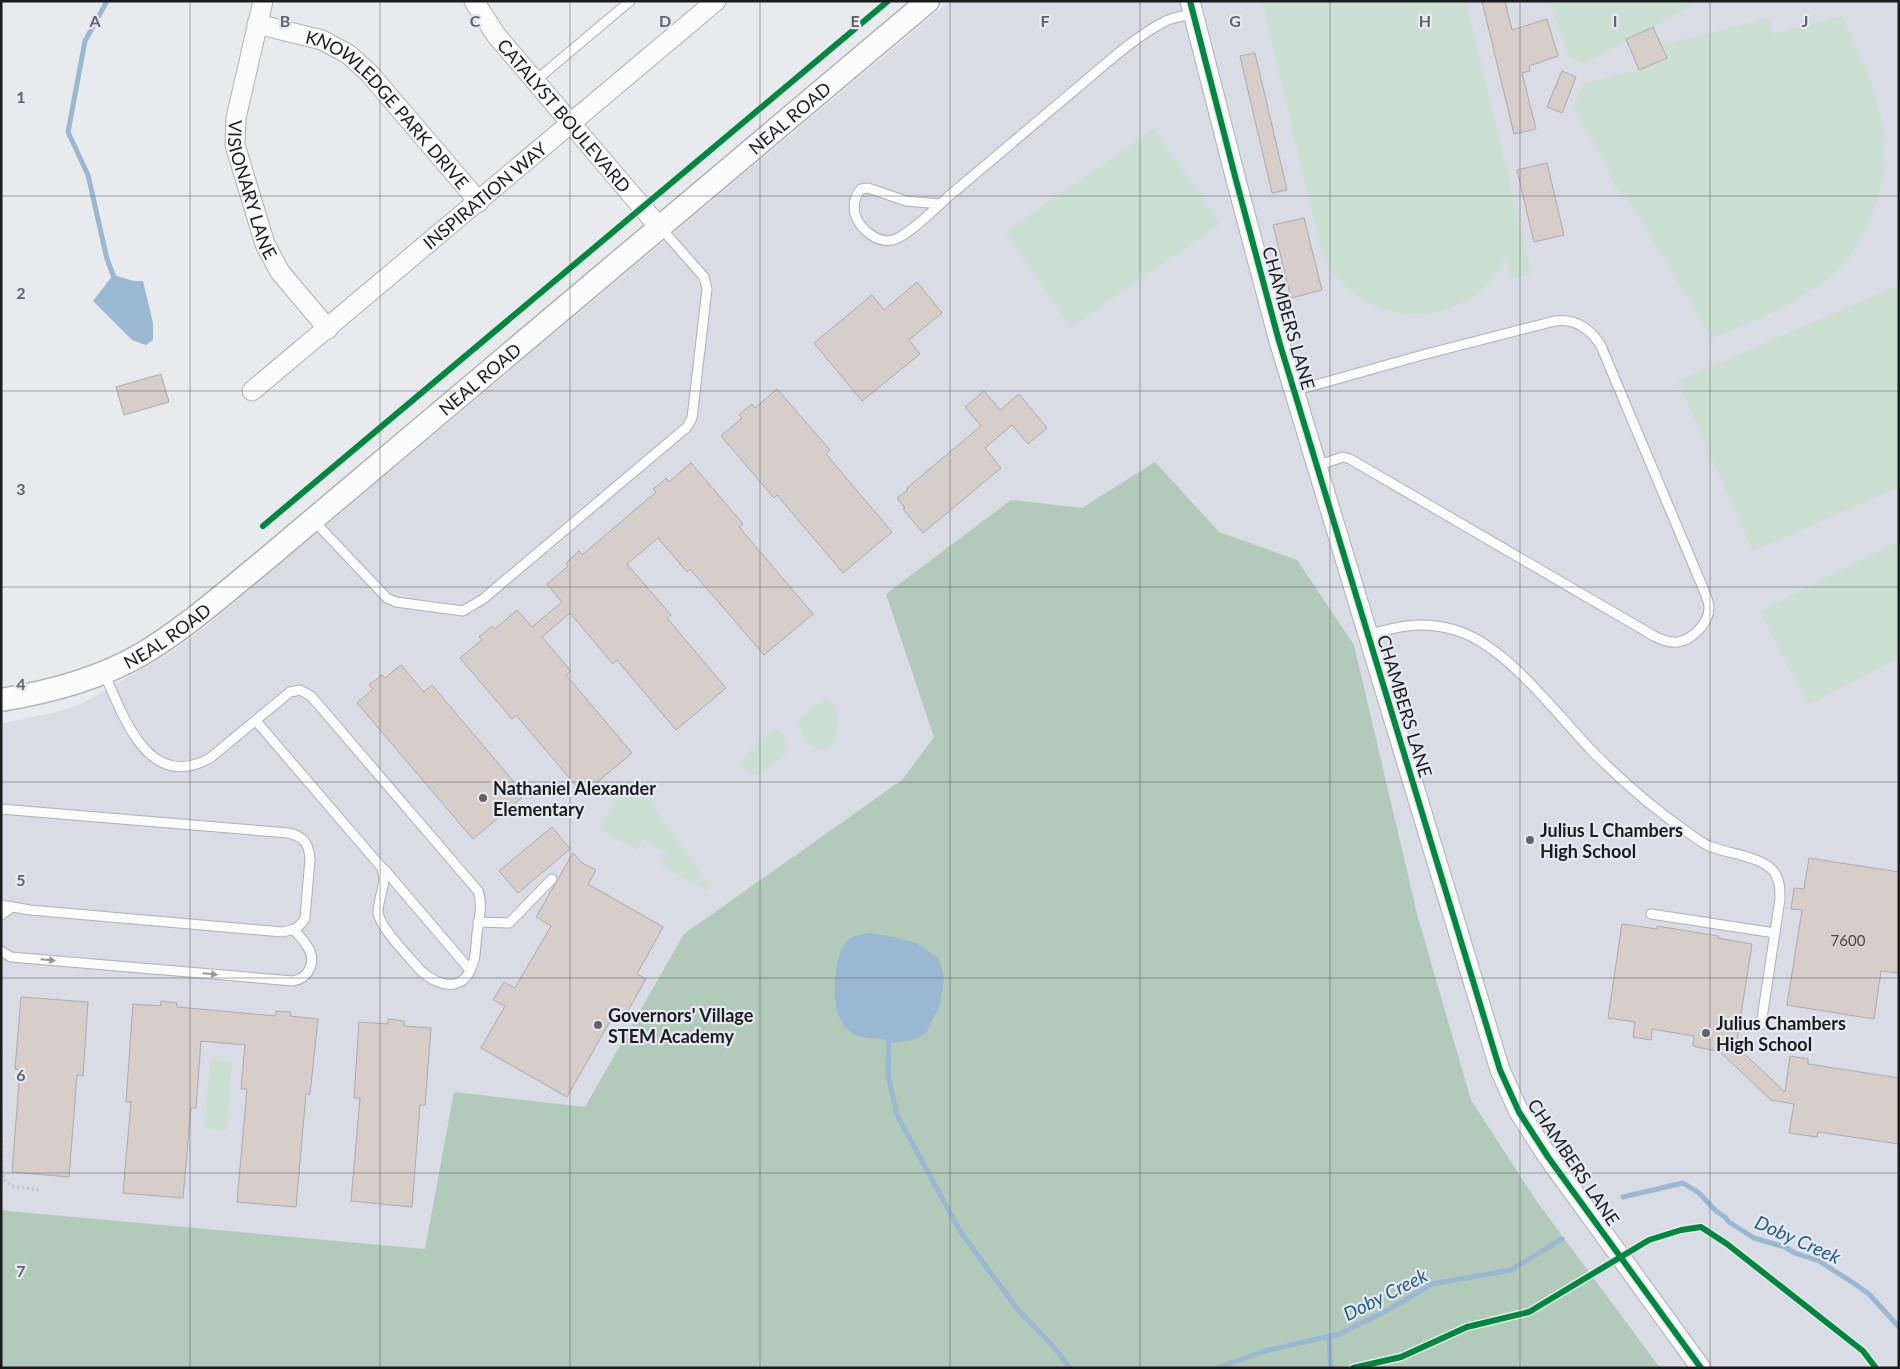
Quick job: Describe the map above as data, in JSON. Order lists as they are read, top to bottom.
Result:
{
  "streets": {
    "street": [
      "KNOWLEDGE PARK DRIVE",
      "CATALYST BOULEVARD",
      "NEAL ROAD",
      "VISIONARY LANE",
      "INSPIRATION WAY",
      "CHAMBERS LANE"
    ]
  },
  "crossings": [
    ["KNOWLEDGE PARK DRIVE", "VISIONARY LANE"],
    ["KNOWLEDGE PARK DRIVE", "INSPIRATION WAY"],
    ["CATALYST BOULEVARD", "NEAL ROAD"],
    ["CATALYST BOULEVARD", "INSPIRATION WAY"],
    ["VISIONARY LANE", "INSPIRATION WAY"]
  ],
  "water": ["Doby Creek"],
  "places": [
    "Nathaniel Alexander Elementary",
    "Julius L Chambers High School",
    "Governors' Village STEM Academy",
    "Julius Chambers High School"
  ],
  "house_numbers": ["7600"],
  "grid": {
    "columns": [
      "A",
      "B",
      "C",
      "D",
      "E",
      "F",
      "G",
      "H",
      "I",
      "J"
    ],
    "rows": [
      "1",
      "2",
      "3",
      "4",
      "5",
      "6",
      "7"
    ]
  }
}
